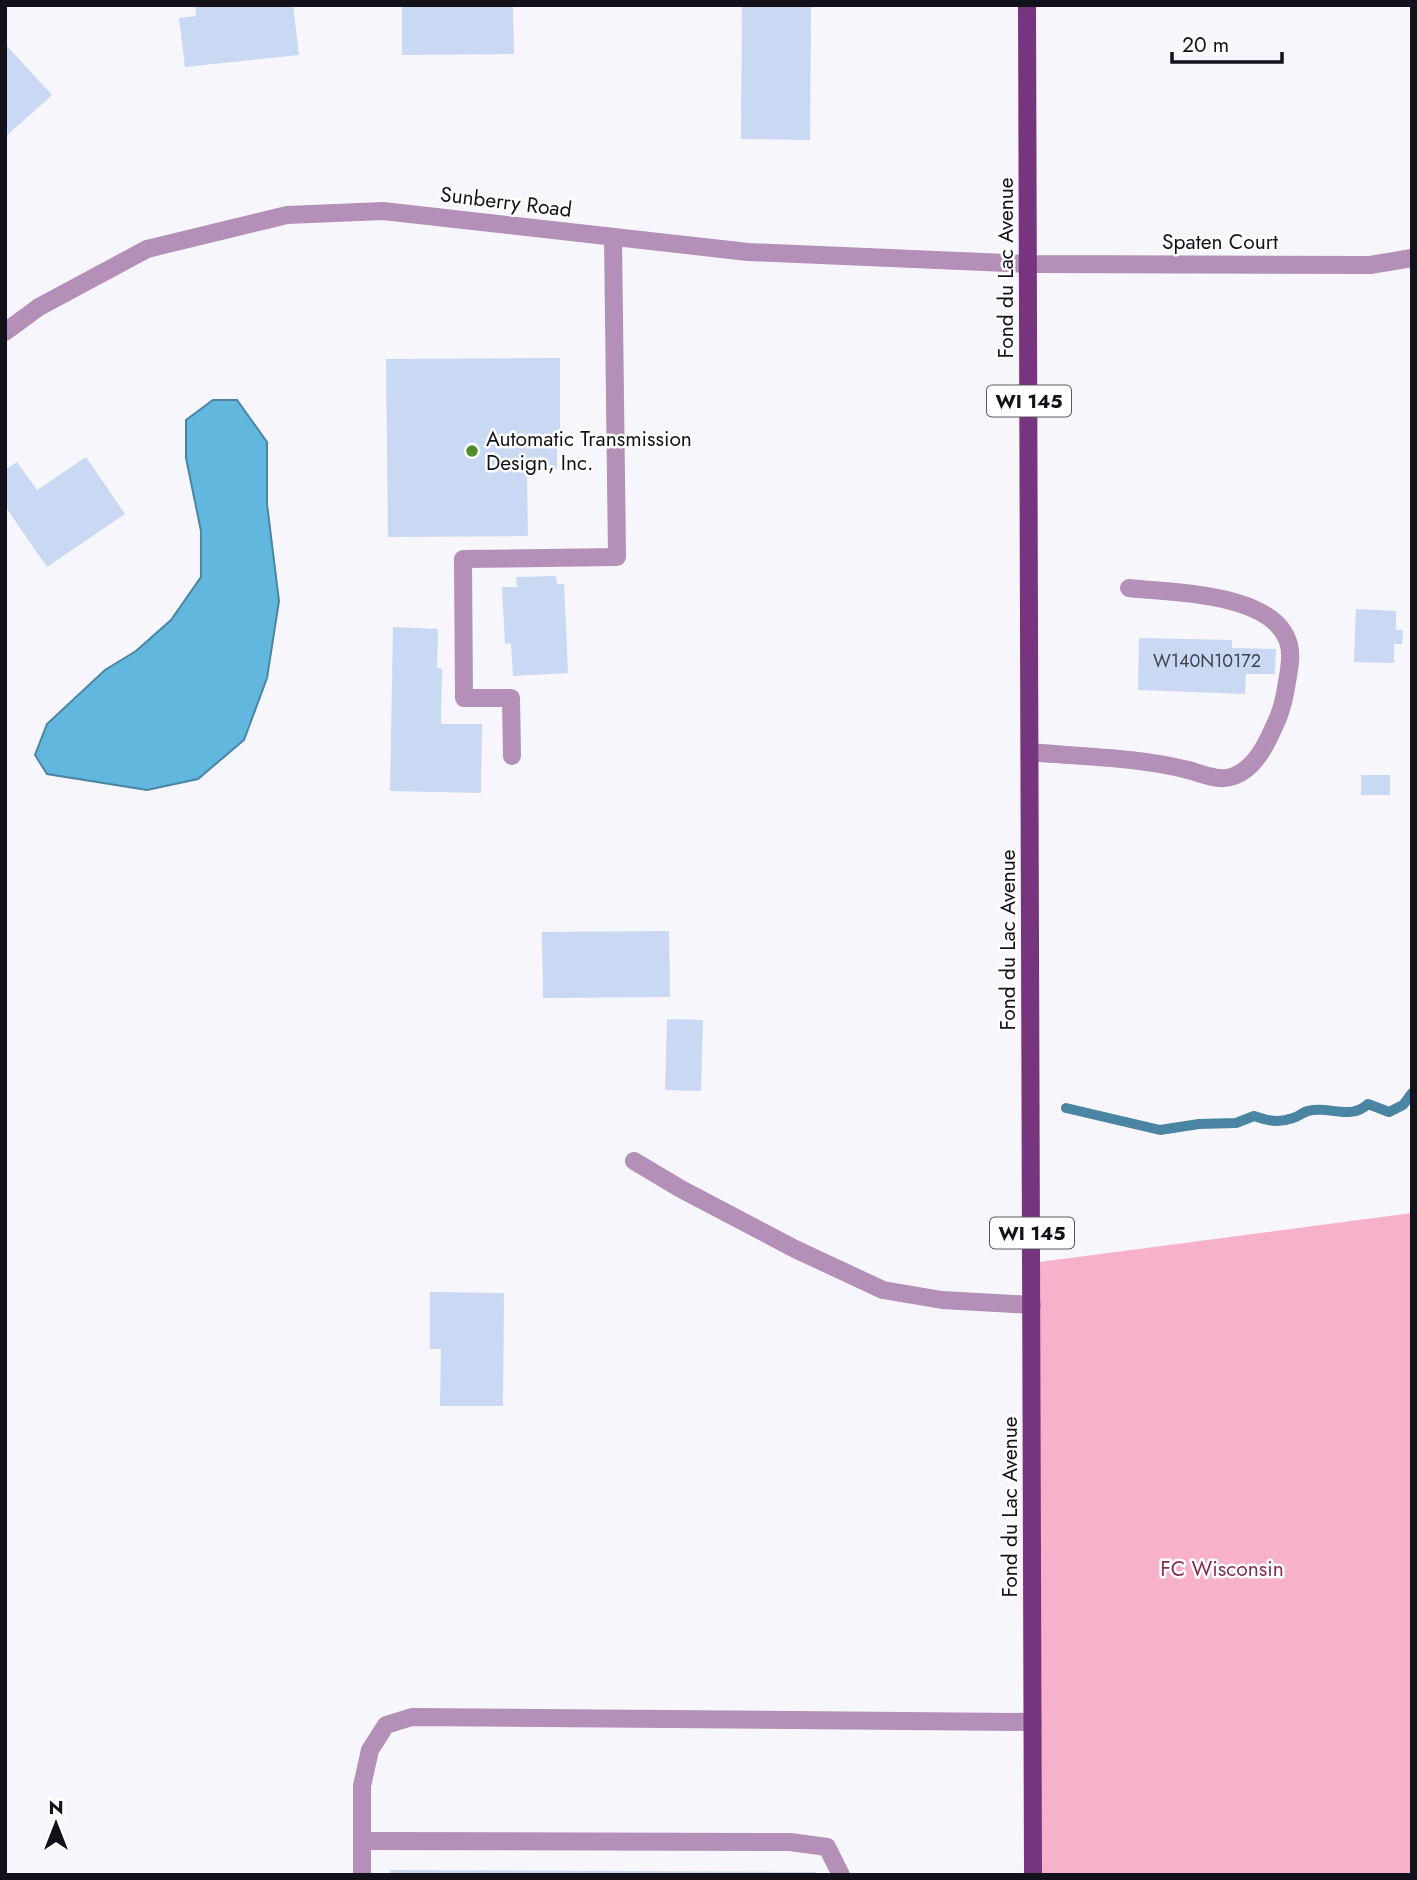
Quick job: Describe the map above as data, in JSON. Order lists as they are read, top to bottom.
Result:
{
  "streets": {
    "main road": ["Fond du Lac Avenue", "WI 145"],
    "street": ["Sunberry Road", "Spaten Court"]
  },
  "crossings": [
    ["Sunberry Road", "Spaten Court"],
    ["Sunberry Road", "Fond du Lac Avenue"],
    ["Spaten Court", "Fond du Lac Avenue"]
  ],
  "parks": ["FC Wisconsin"],
  "places": ["Automatic Transmission Design, Inc."],
  "house_numbers": ["W140N10172"],
  "scale_bar": "20 m",
  "north": "top"
}
